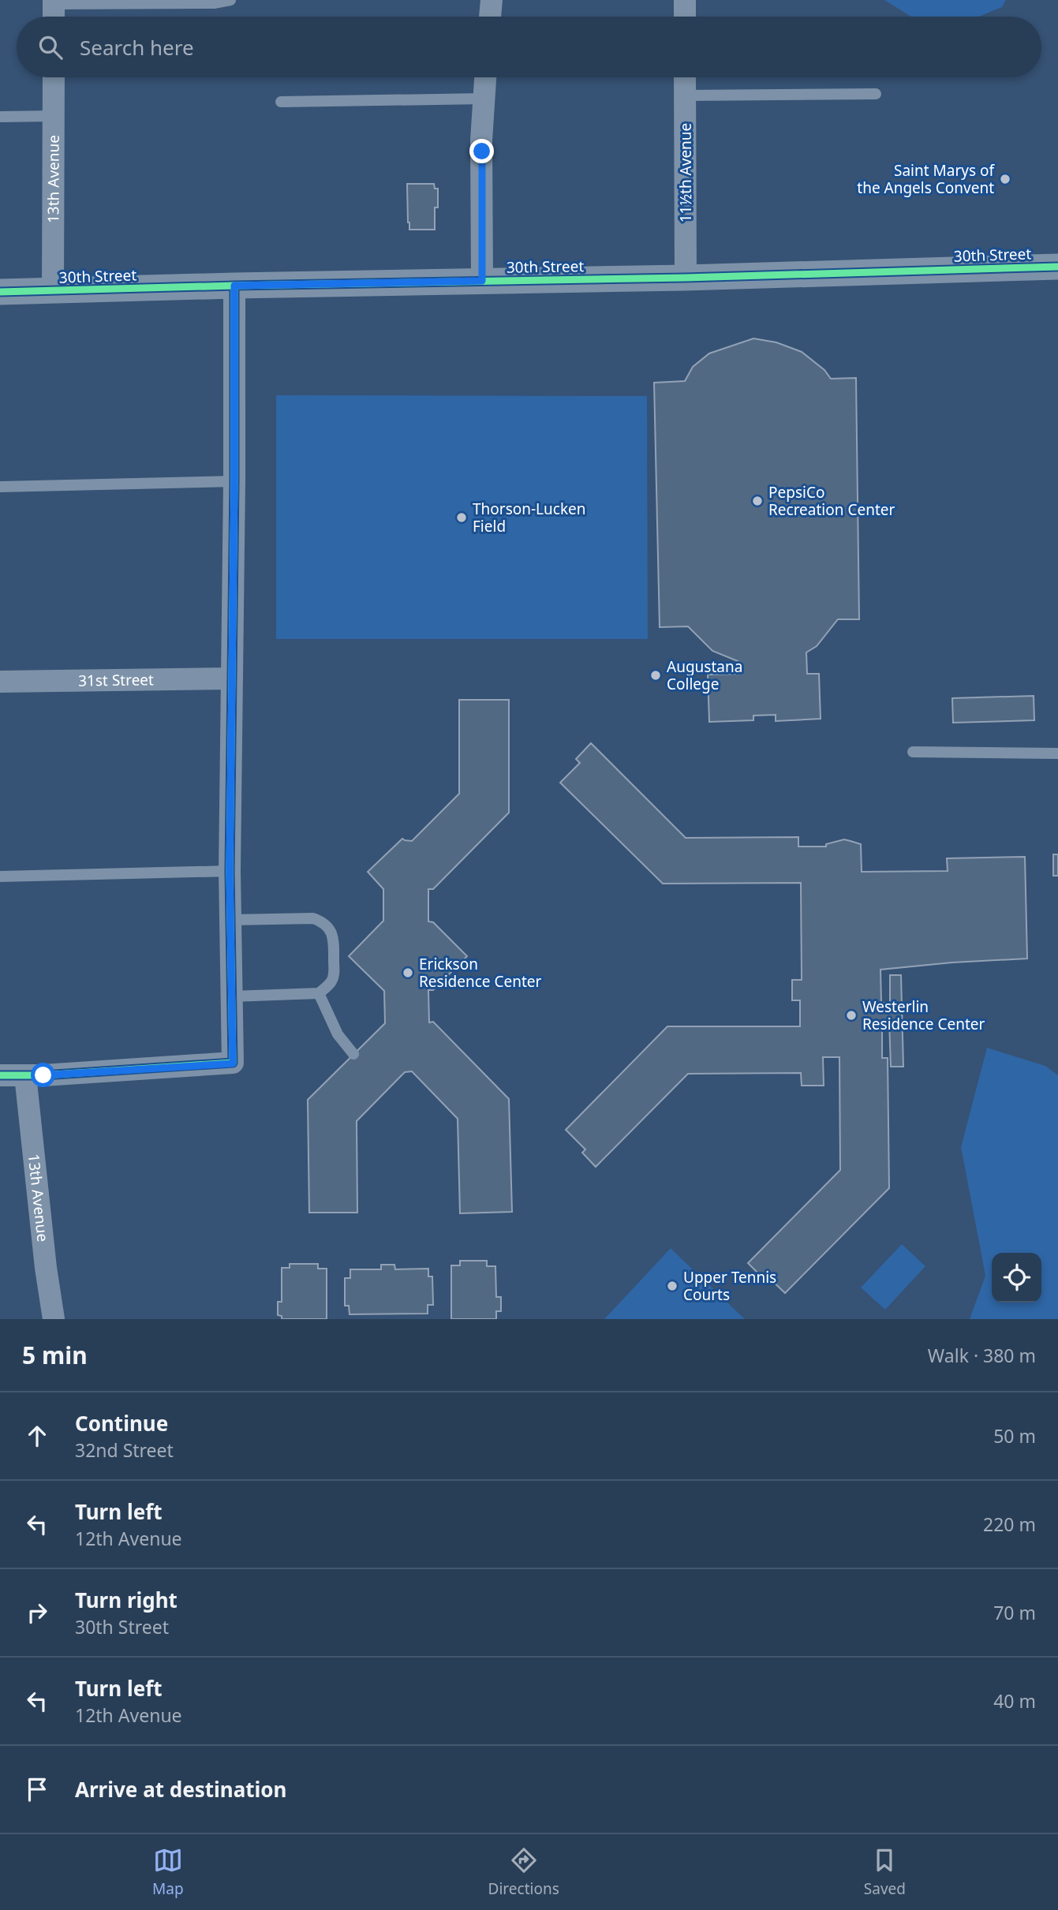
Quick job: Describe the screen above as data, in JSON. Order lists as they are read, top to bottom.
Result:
{
  "streets": {
    "street": [
      "11½th Avenue",
      "13th Avenue",
      "30th Street",
      "31st Street"
    ]
  },
  "crossings": [
    ["11½th Avenue", "30th Street"],
    ["13th Avenue", "30th Street"]
  ],
  "places": [
    "Saint Marys of the Angels Convent",
    "PepsiCo Recreation Center",
    "Thorson-Lucken Field",
    "Augustana College",
    "Erickson Residence Center",
    "Westerlin Residence Center",
    "Upper Tennis Courts"
  ],
  "page": {
    "search": "Search here",
    "heading": ["5 min", "Walk · 380 m"],
    "list": [
      ["Continue", "32nd Street", "50 m"],
      ["Turn left", "12th Avenue", "220 m"],
      ["Turn right", "30th Street", "70 m"],
      ["Turn left", "12th Avenue", "40 m"],
      "Arrive at destination"
    ],
    "nav": ["Map", "Directions", "Saved"]
  }
}
